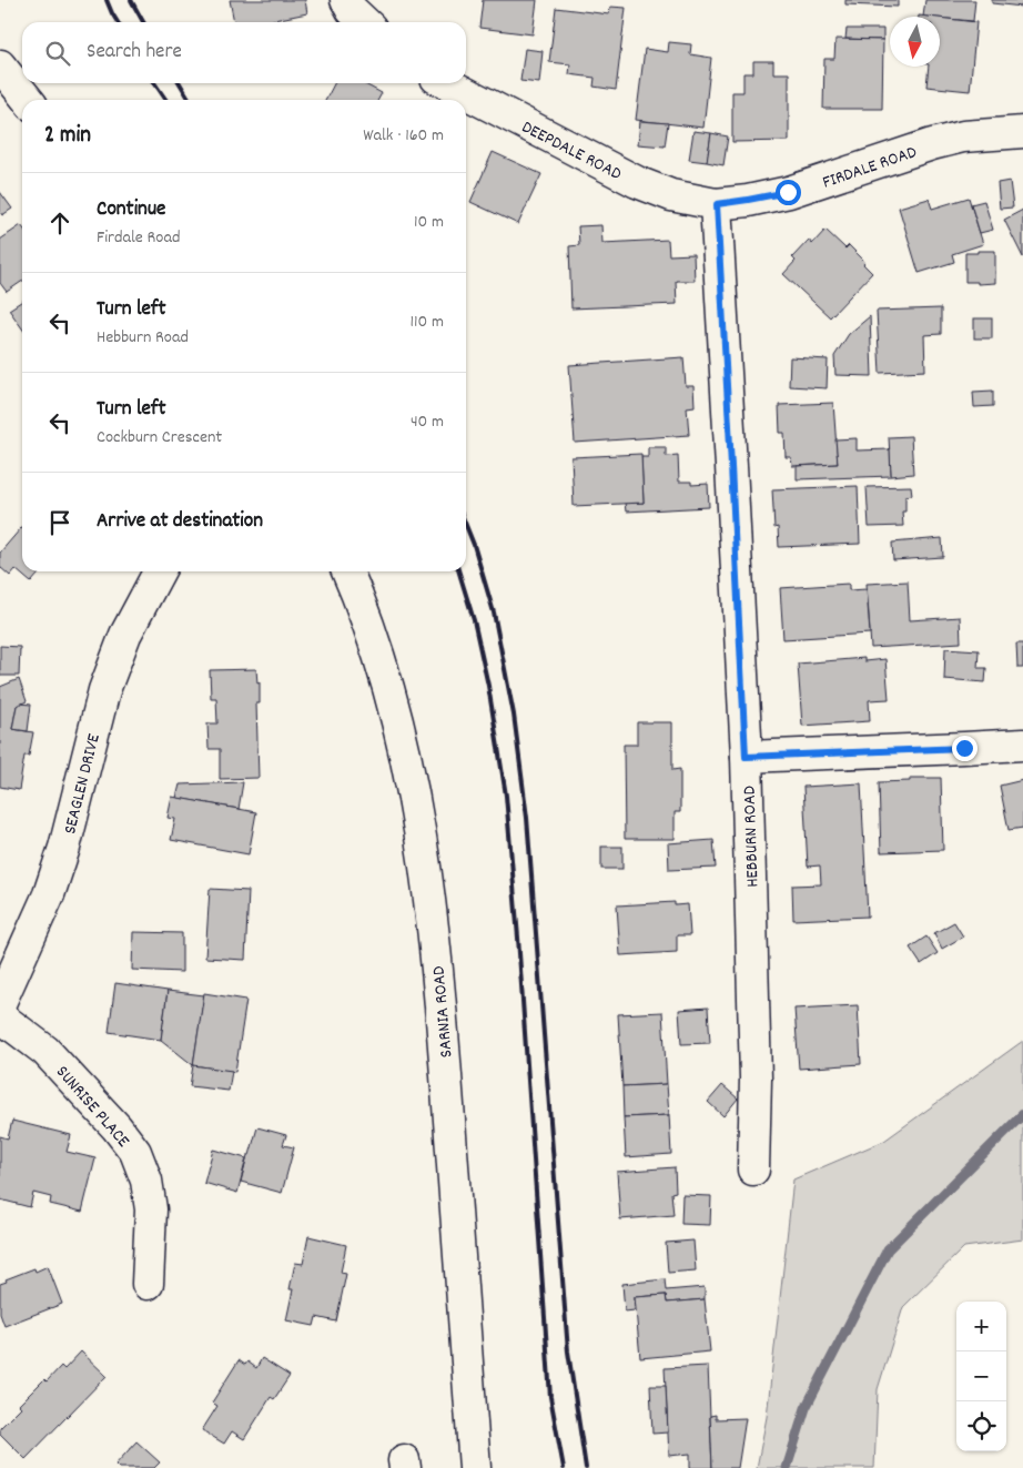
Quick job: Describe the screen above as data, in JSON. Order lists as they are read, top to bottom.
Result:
{
  "streets": {
    "street": [
      "DEEPDALE ROAD",
      "FIRDALE ROAD",
      "SEAGLEN DRIVE",
      "HEBBURN ROAD",
      "SARNIA ROAD",
      "SUNRISE PLACE"
    ]
  },
  "crossings": [
    ["DEEPDALE ROAD", "FIRDALE ROAD"],
    ["DEEPDALE ROAD", "HEBBURN ROAD"],
    ["FIRDALE ROAD", "HEBBURN ROAD"]
  ],
  "north": "bottom",
  "page": {
    "search": "Search here",
    "heading": ["2 min", "Walk · 160 m"],
    "list": [
      ["Continue", "Firdale Road", "10 m"],
      ["Turn left", "Hebburn Road", "110 m"],
      ["Turn left", "Cockburn Crescent", "40 m"],
      "Arrive at destination"
    ],
    "map_buttons": ["+", "−"]
  }
}
